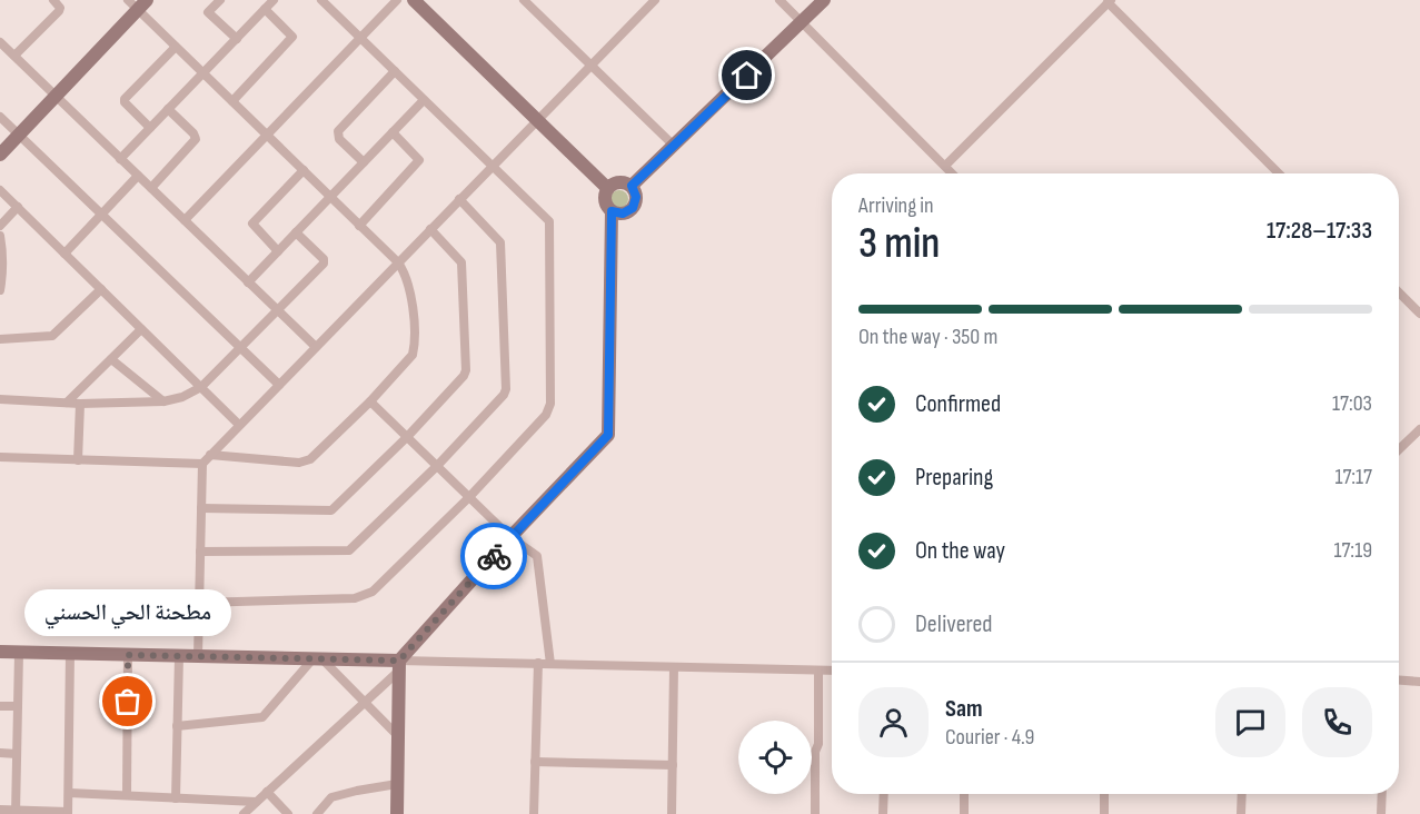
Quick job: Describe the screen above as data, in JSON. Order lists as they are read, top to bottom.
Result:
{
  "places": ["مطحنة الحي الحسني"],
  "page": {
    "heading": ["3 min", "Arriving in", "17:28–17:33"],
    "panel": ["Sam", "Courier · 4.9"],
    "bar": "On the way · 350 m",
    "list": [
      ["Confirmed", "17:03"],
      ["Preparing", "17:17"],
      ["On the way", "17:19"],
      "Delivered"
    ],
    "bubble": "مطحنة الحي الحسني"
  }
}
